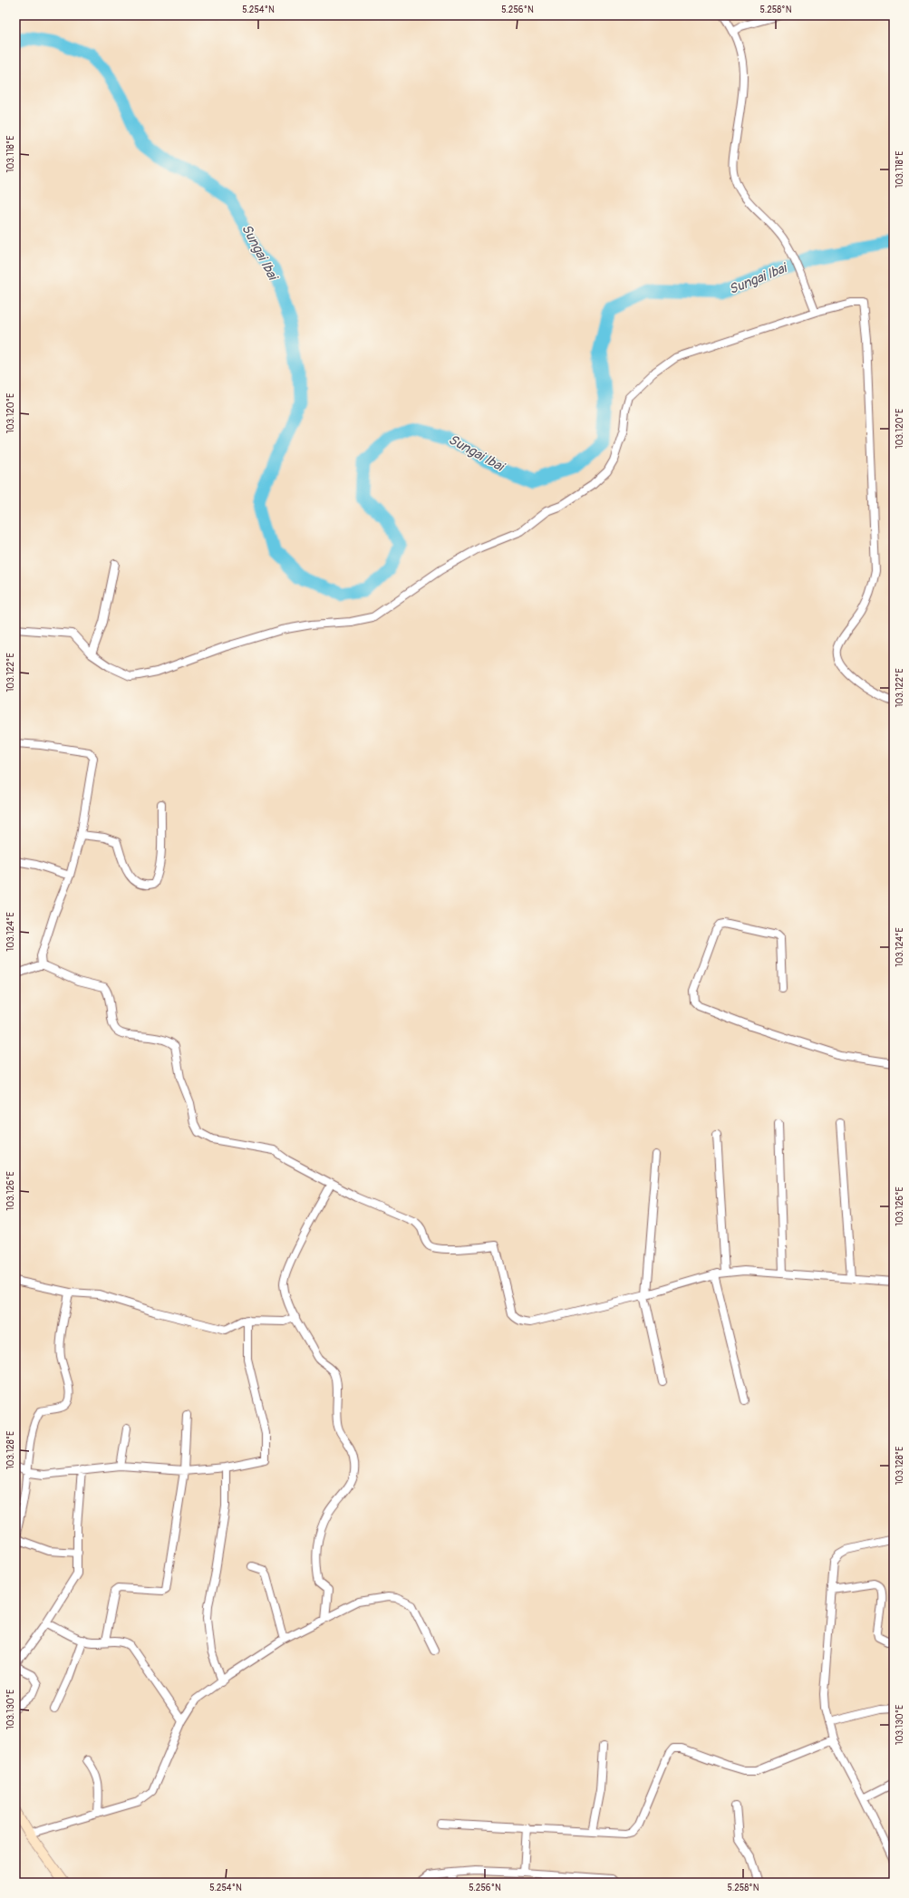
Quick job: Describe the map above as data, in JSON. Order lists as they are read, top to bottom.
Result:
{
  "water": ["Sungai Ibai"],
  "coordinates": [
    "5.254°N",
    "5.256°N",
    "5.258°N",
    "103.118°E",
    "103.120°E",
    "103.122°E",
    "103.124°E",
    "103.126°E",
    "103.128°E",
    "103.130°E"
  ]
}
